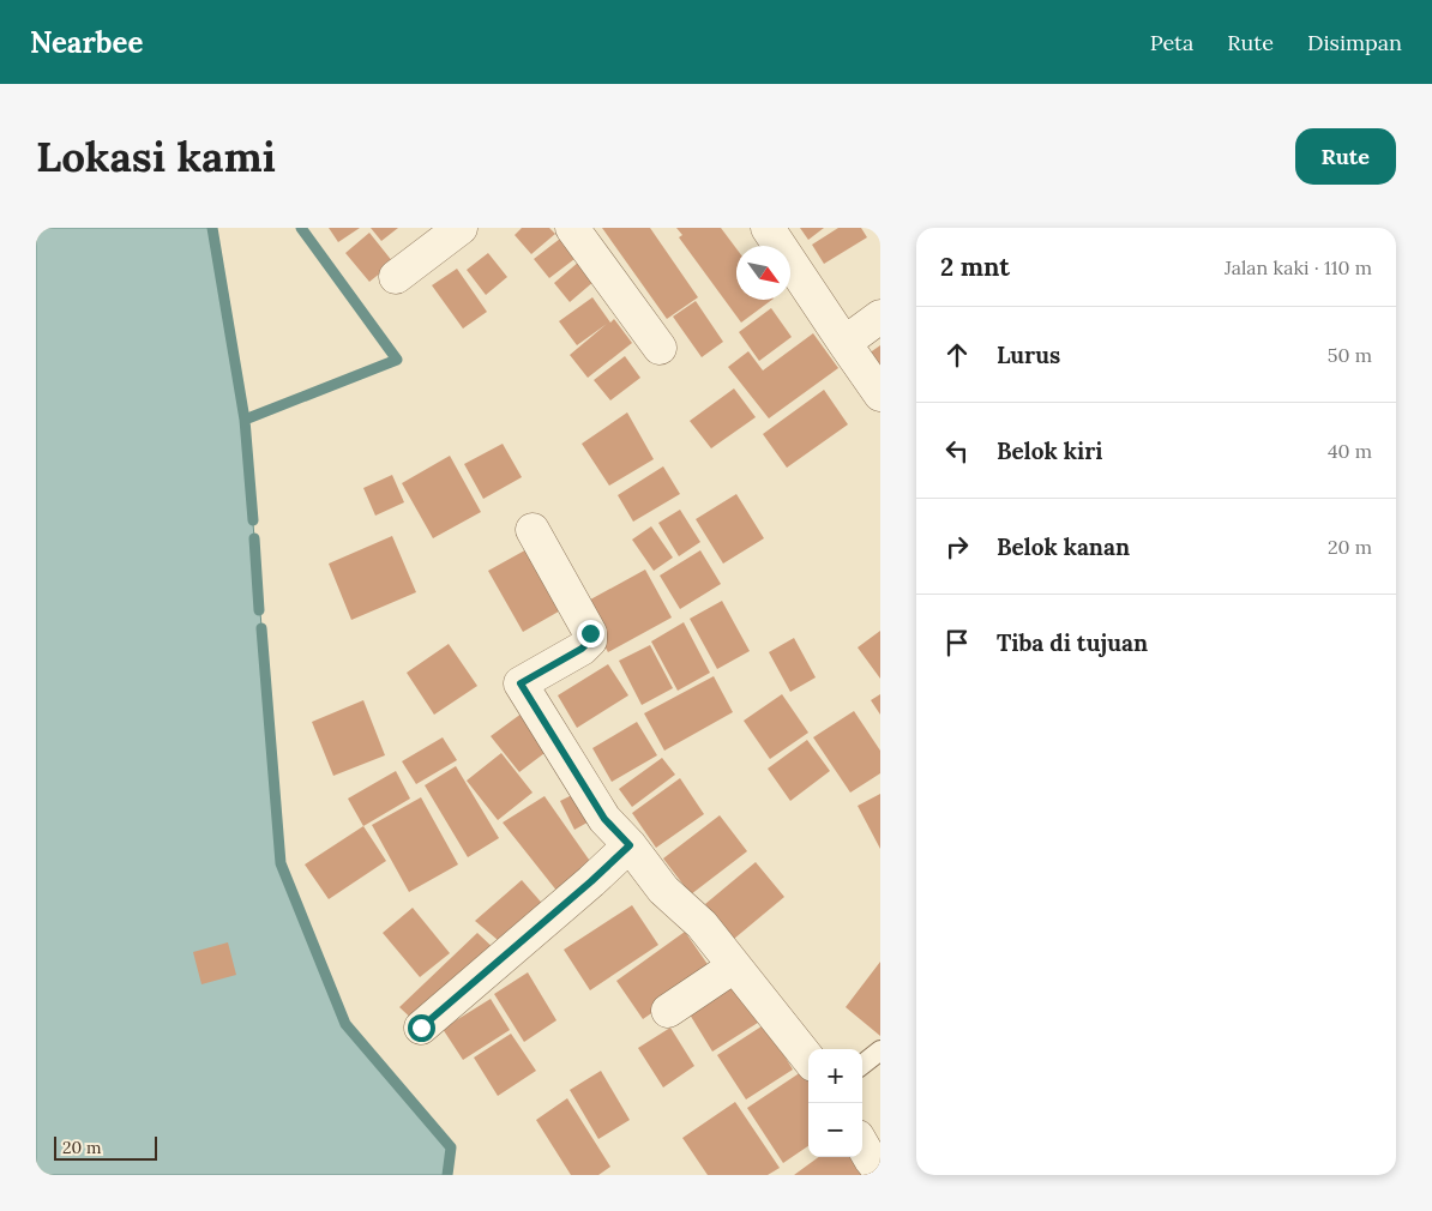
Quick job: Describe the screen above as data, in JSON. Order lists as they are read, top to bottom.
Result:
{
  "scale_bar": "20 m",
  "north": "bottom right",
  "page": {
    "header": "Nearbee",
    "nav": ["Peta", "Rute", "Disimpan"],
    "buttons": "Rute",
    "title": "Lokasi kami",
    "heading": ["2 mnt", "Jalan kaki · 110 m"],
    "list": [
      ["Lurus", "50 m"],
      ["Belok kiri", "40 m"],
      ["Belok kanan", "20 m"],
      "Tiba di tujuan"
    ],
    "map_buttons": ["+", "−"],
    "scale": "20 m"
  }
}
